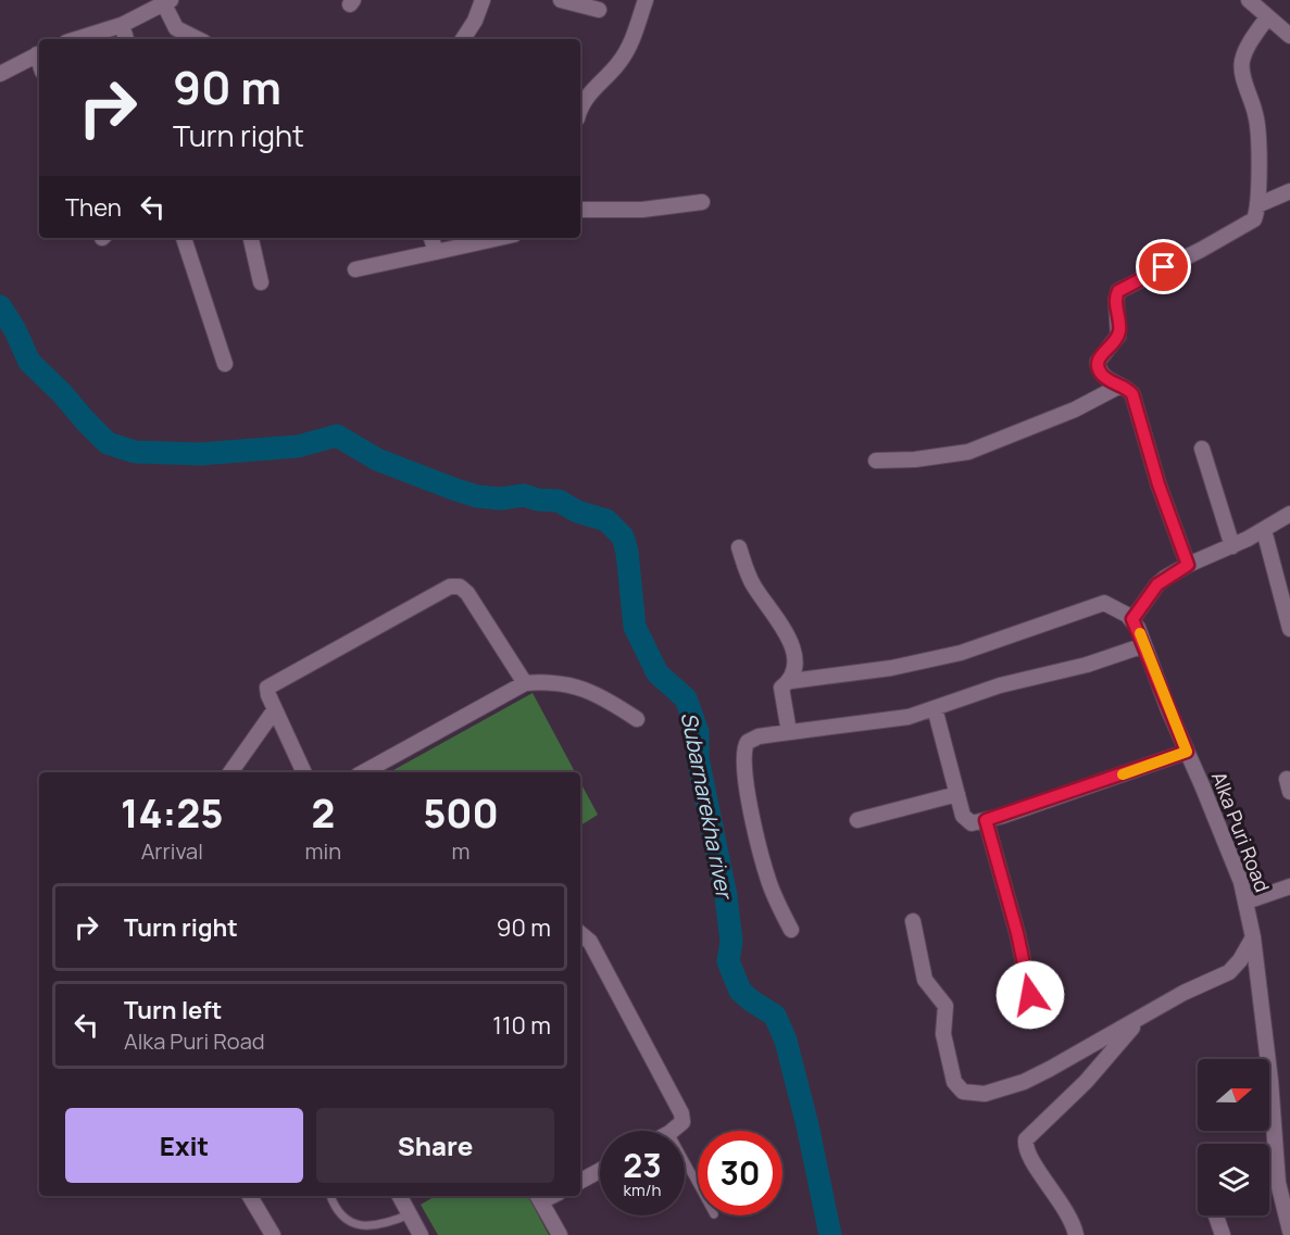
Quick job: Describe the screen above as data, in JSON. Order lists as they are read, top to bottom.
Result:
{
  "streets": {
    "street": ["Alka Puri Road"]
  },
  "water": ["Subarnarekha river"],
  "north": "right",
  "page": {
    "turn": ["90 m", "Turn right"],
    "then": "Then",
    "eta": [
      "14:25",
      "Arrival",
      "2",
      "min",
      "500",
      "m"
    ],
    "list": [
      {
        "name": "Turn right",
        "value": "90 m"
      },
      {
        "name": "Turn left",
        "note": "Alka Puri Road",
        "value": "110 m"
      }
    ],
    "buttons": ["Exit", "Share"],
    "speed": "23 km/h",
    "limit": "30"
  }
}
